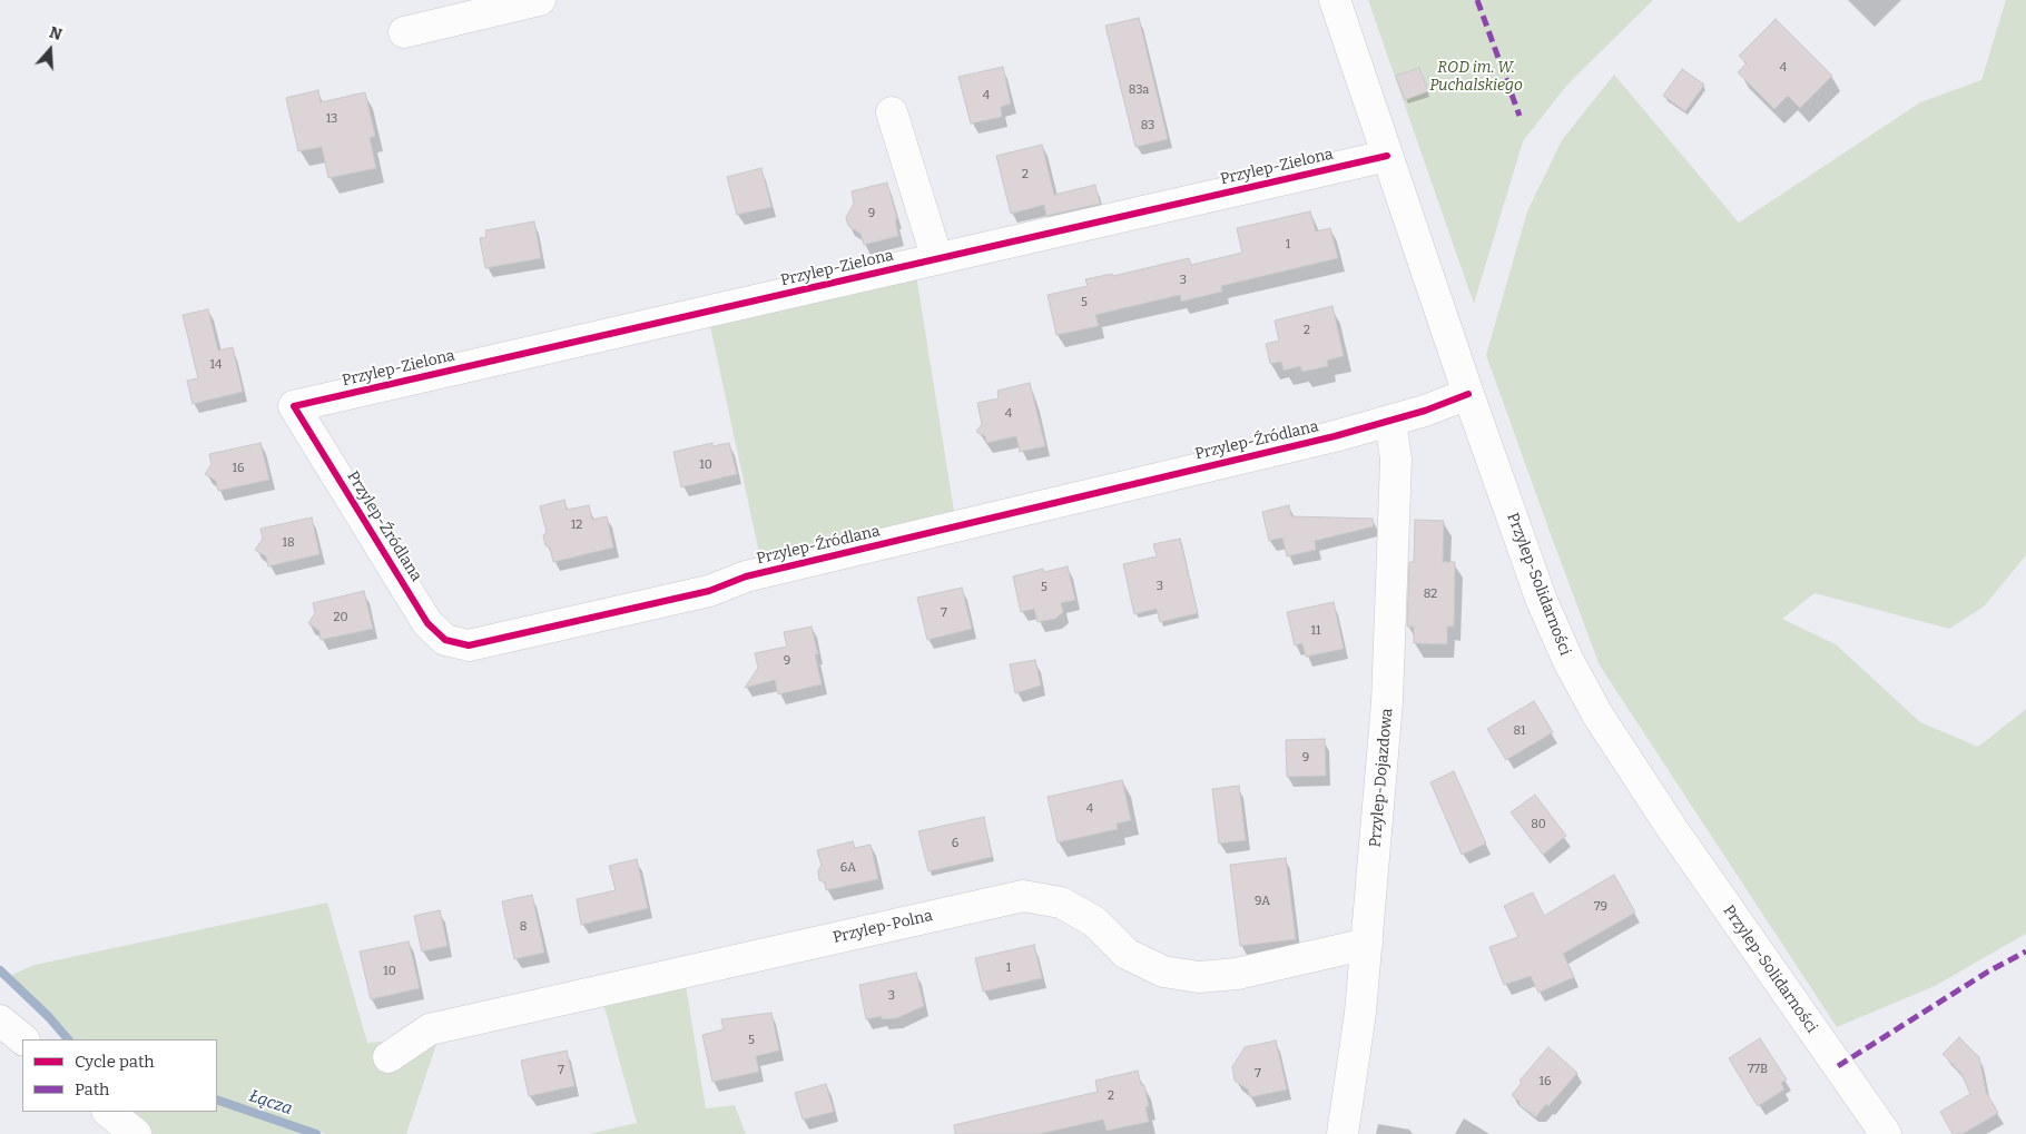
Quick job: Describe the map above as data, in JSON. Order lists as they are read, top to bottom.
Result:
{
  "streets": {
    "street": [
      "Przylep-Zielona",
      "Przylep-Źródlana",
      "Przylep-Solidarności",
      "Przylep-Dojazdowa",
      "Przylep-Polna"
    ]
  },
  "crossings": [
    ["Przylep-Zielona", "Przylep-Źródlana"],
    ["Przylep-Zielona", "Przylep-Solidarności"],
    ["Przylep-Źródlana", "Przylep-Solidarności"],
    ["Przylep-Źródlana", "Przylep-Dojazdowa"],
    ["Przylep-Dojazdowa", "Przylep-Polna"]
  ],
  "water": ["Łącza"],
  "parks": ["ROD im. W. Puchalskiego"],
  "house_numbers": [
    "4",
    "83a",
    "4",
    "13",
    "83",
    "2",
    "9",
    "1",
    "3",
    "5",
    "2",
    "14",
    "4",
    "10",
    "16",
    "12",
    "18",
    "3",
    "5",
    "82",
    "7",
    "20",
    "11",
    "9",
    "81",
    "9",
    "4",
    "80",
    "6",
    "6A",
    "9A",
    "79",
    "8",
    "1",
    "10",
    "3",
    "5",
    "77B",
    "7",
    "7",
    "16",
    "2"
  ],
  "legend": ["Cycle path", "Path"],
  "north": "top"
}
